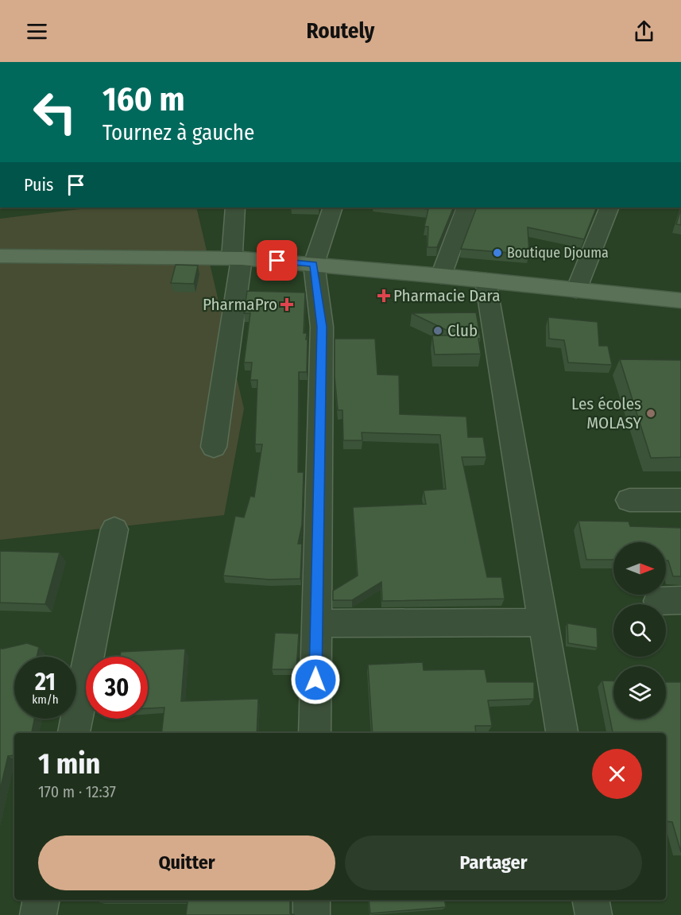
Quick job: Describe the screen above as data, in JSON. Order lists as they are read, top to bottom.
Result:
{
  "places": {
    "other": ["Boutique Djouma", "Club", "Les écoles MOLASY"],
    "health": ["Pharmacie Dara", "PharmaPro"]
  },
  "north": "right",
  "page": {
    "header": "Routely",
    "turn": ["160 m", "Tournez à gauche"],
    "then": "Puis",
    "speed": "21 km/h",
    "limit": "30",
    "heading": ["1 min", "170 m · 12:37"],
    "buttons": ["Quitter", "Partager"]
  }
}
